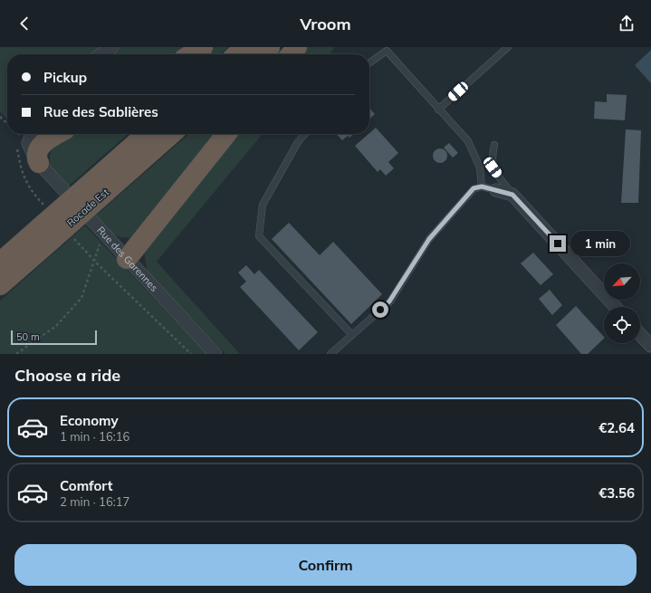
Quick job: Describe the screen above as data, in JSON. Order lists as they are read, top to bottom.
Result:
{
  "streets": {
    "highway": ["Rocade Est"],
    "street": ["Rue des Garennes"]
  },
  "scale_bar": "50 m",
  "north": "bottom left",
  "page": {
    "header": "Vroom",
    "banner": ["Pickup", "Rue des Sablières"],
    "bubble": "1 min",
    "scale": "50 m",
    "heading": "Choose a ride",
    "list": [
      {
        "name": "Economy",
        "note": "1 min · 16:16",
        "value": "€2.64"
      },
      {
        "name": "Comfort",
        "note": "2 min · 16:17",
        "value": "€3.56"
      }
    ],
    "buttons": "Confirm"
  }
}
